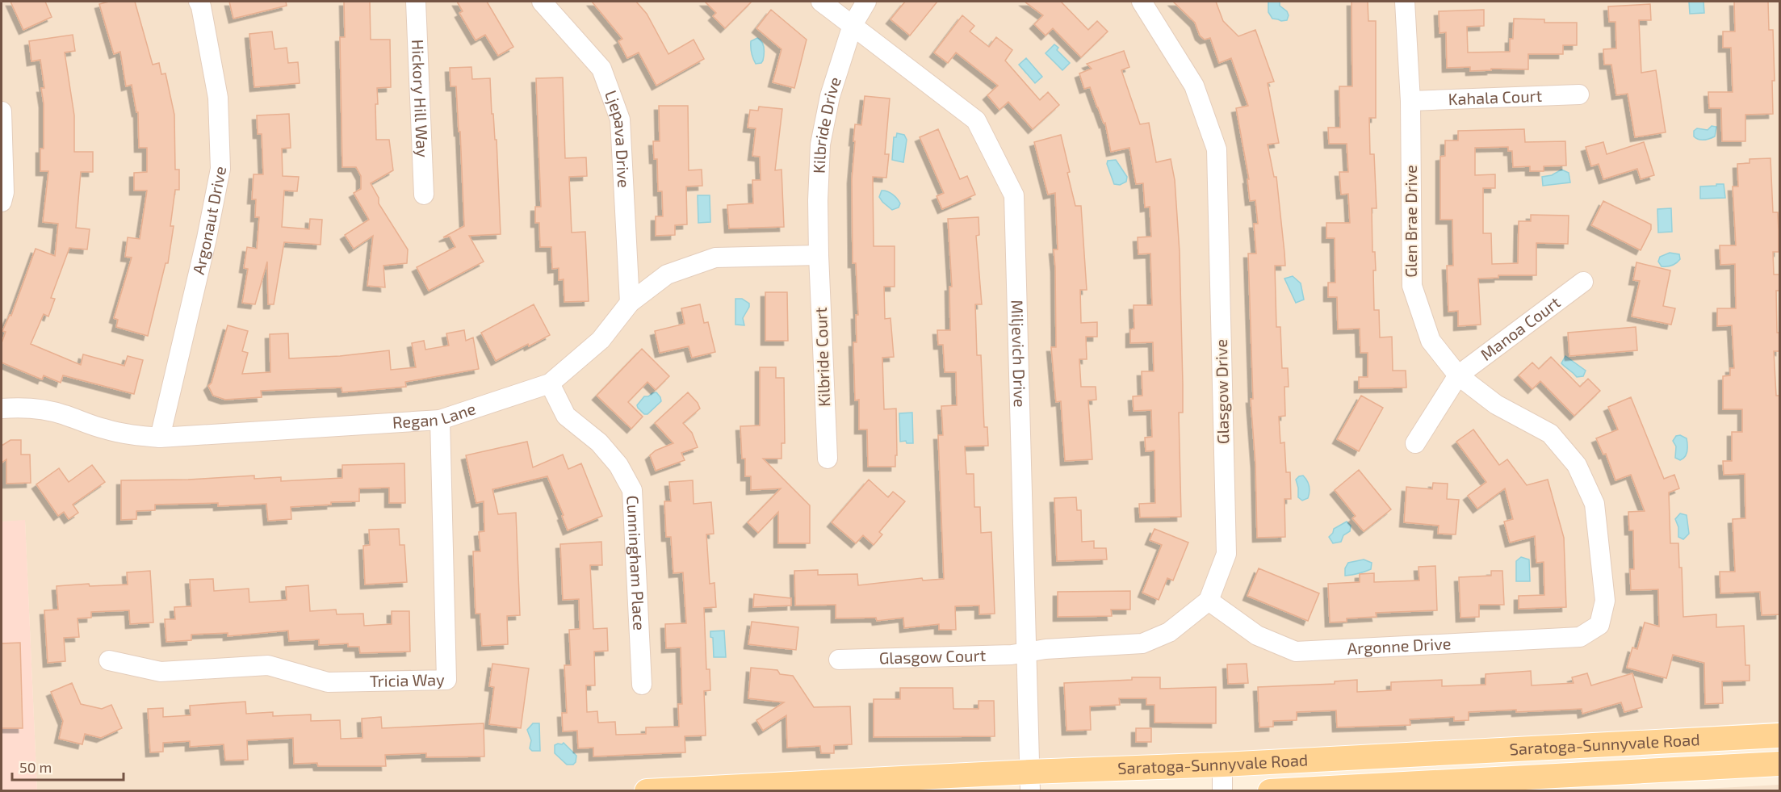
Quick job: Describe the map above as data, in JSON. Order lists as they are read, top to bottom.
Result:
{
  "streets": {
    "main road": ["Saratoga-Sunnyvale Road"],
    "street": [
      "Hickory Hill Way",
      "Kahala Court",
      "Kilbride Drive",
      "Ljepava Drive",
      "Argonaut Drive",
      "Glen Brae Drive",
      "Manoa Court",
      "Miljevich Drive",
      "Kilbride Court",
      "Glasgow Drive",
      "Regan Lane",
      "Cunningham Place",
      "Argonne Drive",
      "Glasgow Court",
      "Tricia Way"
    ]
  },
  "crossings": [
    ["Kahala Court", "Glen Brae Drive"],
    ["Kilbride Drive", "Miljevich Drive"],
    ["Kilbride Drive", "Kilbride Court"],
    ["Kilbride Drive", "Regan Lane"],
    ["Ljepava Drive", "Regan Lane"],
    ["Argonaut Drive", "Regan Lane"],
    ["Glen Brae Drive", "Manoa Court"],
    ["Glen Brae Drive", "Argonne Drive"],
    ["Miljevich Drive", "Glasgow Court"],
    ["Miljevich Drive", "Saratoga-Sunnyvale Road"],
    ["Kilbride Court", "Regan Lane"],
    ["Glasgow Drive", "Argonne Drive"],
    ["Regan Lane", "Cunningham Place"],
    ["Regan Lane", "Tricia Way"]
  ],
  "scale_bar": "50 m"
}
